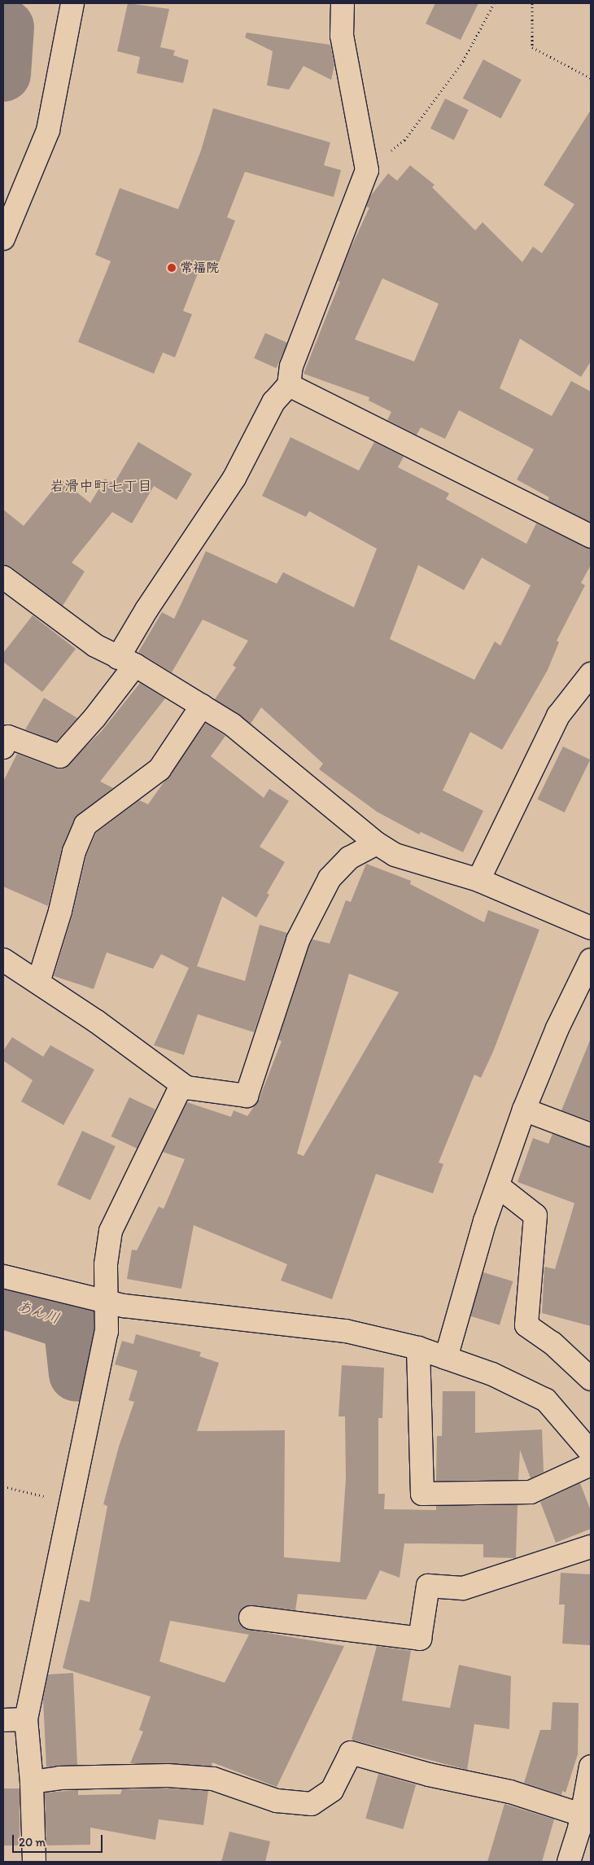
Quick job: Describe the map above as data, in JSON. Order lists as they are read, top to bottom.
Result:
{
  "districts": ["岩滑中町七丁目"],
  "water": ["あん川"],
  "places": ["常福院"],
  "scale_bar": "20 m"
}
